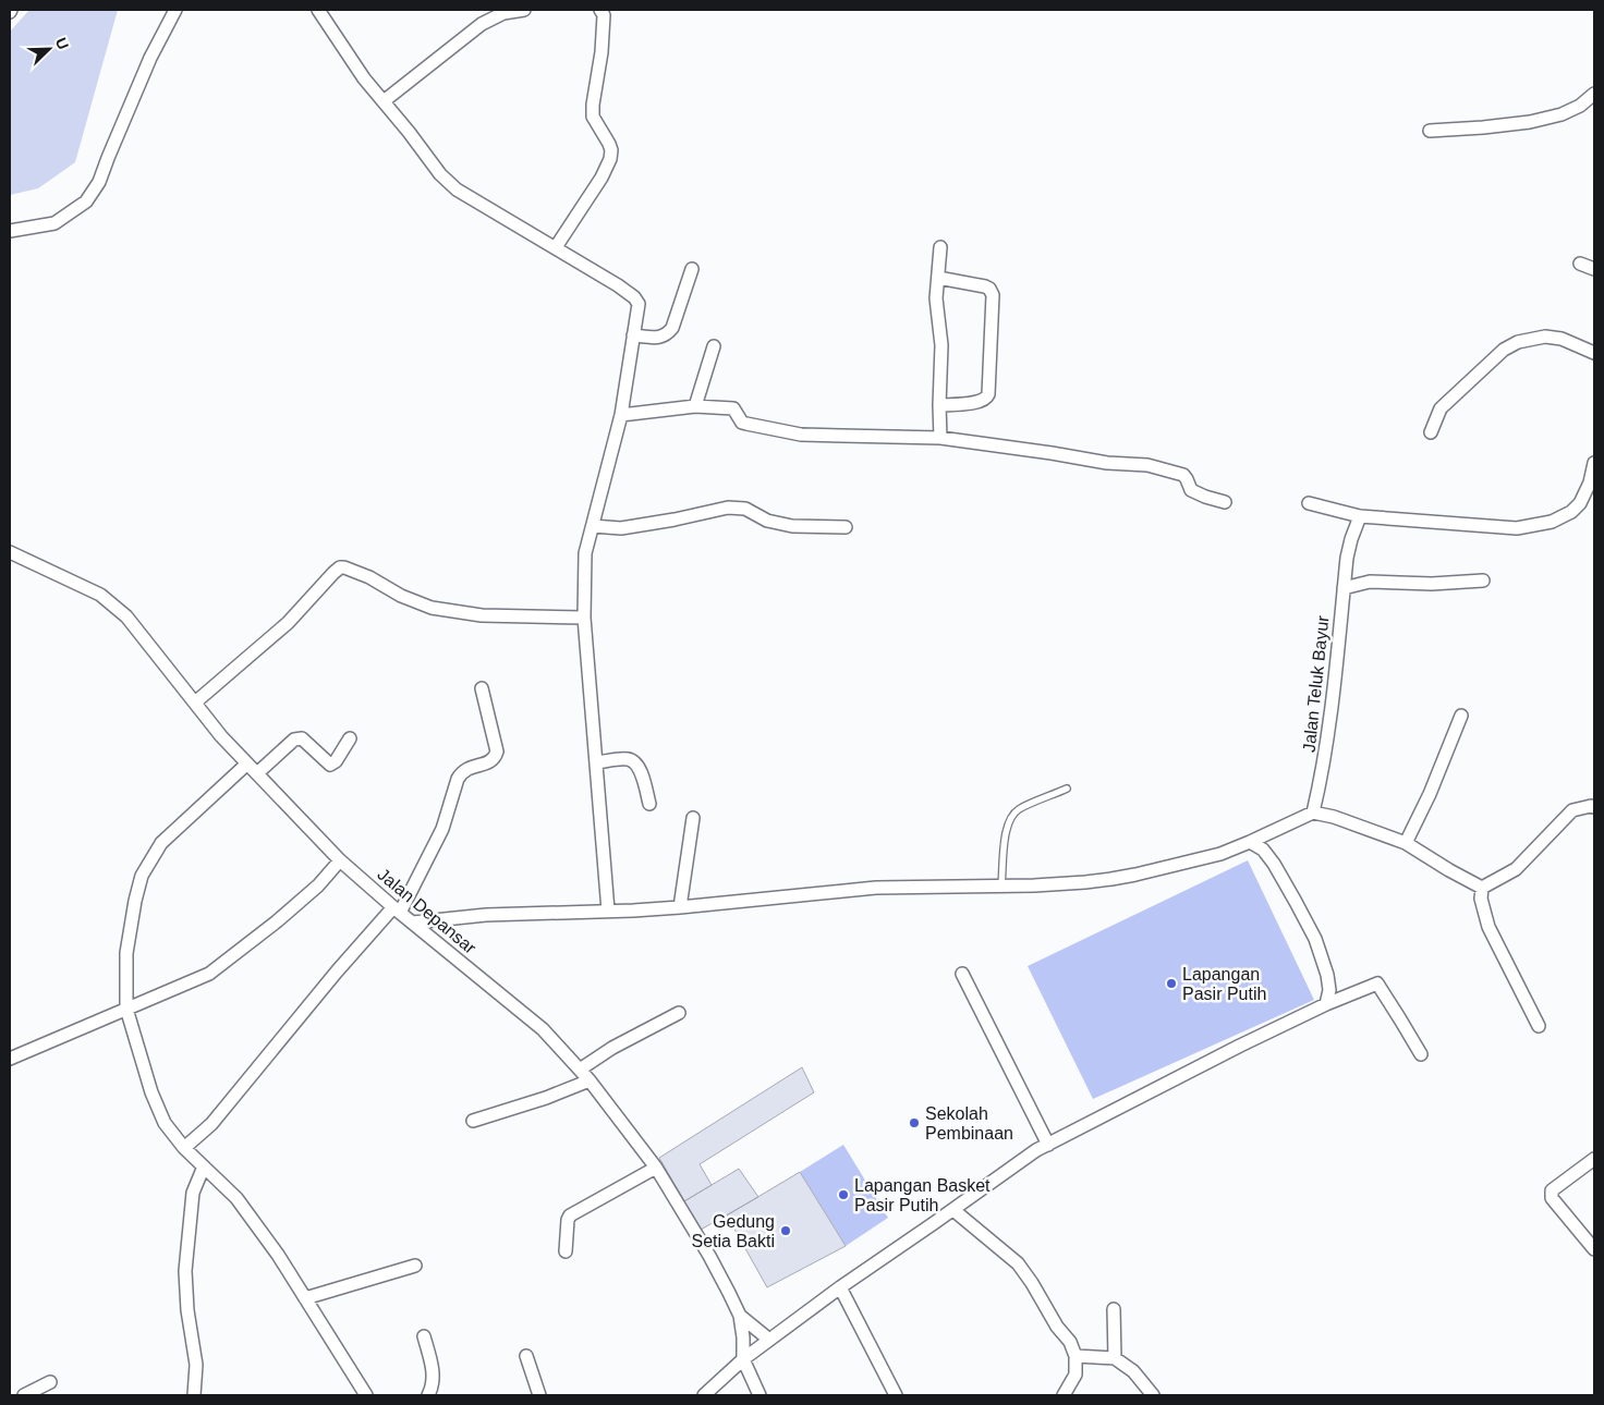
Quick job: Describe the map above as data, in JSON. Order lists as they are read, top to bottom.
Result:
{
  "streets": {
    "street": ["Jalan Teluk Bayur", "Jalan Depansar"]
  },
  "places": [
    "Lapangan Pasir Putih",
    "Sekolah Pembinaan",
    "Lapangan Basket Pasir Putih",
    "Gedung Setia Bakti"
  ],
  "north": "top right"
}
